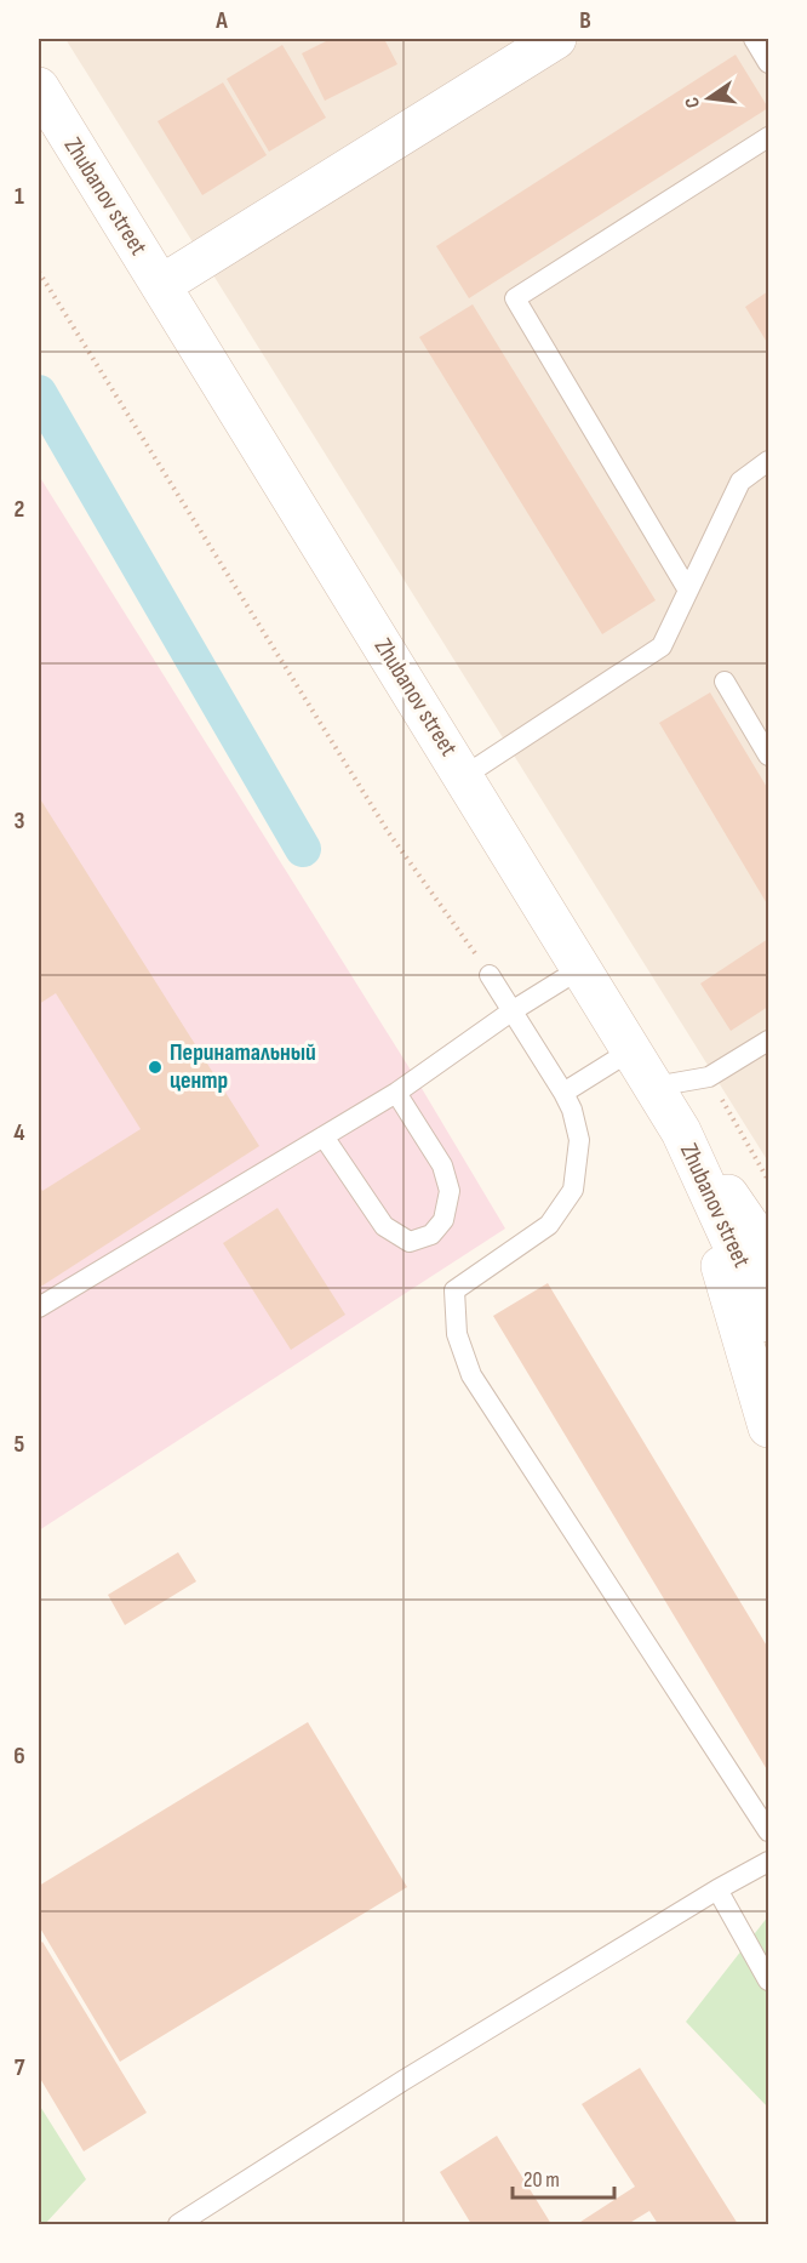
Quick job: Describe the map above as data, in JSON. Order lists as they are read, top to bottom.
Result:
{
  "streets": {
    "main road": ["Zhubanov street"]
  },
  "places": ["Перинатальный центр"],
  "scale_bar": "20 m",
  "north": "left",
  "grid": {
    "columns": ["A", "B"],
    "rows": [
      "1",
      "2",
      "3",
      "4",
      "5",
      "6",
      "7"
    ]
  }
}
